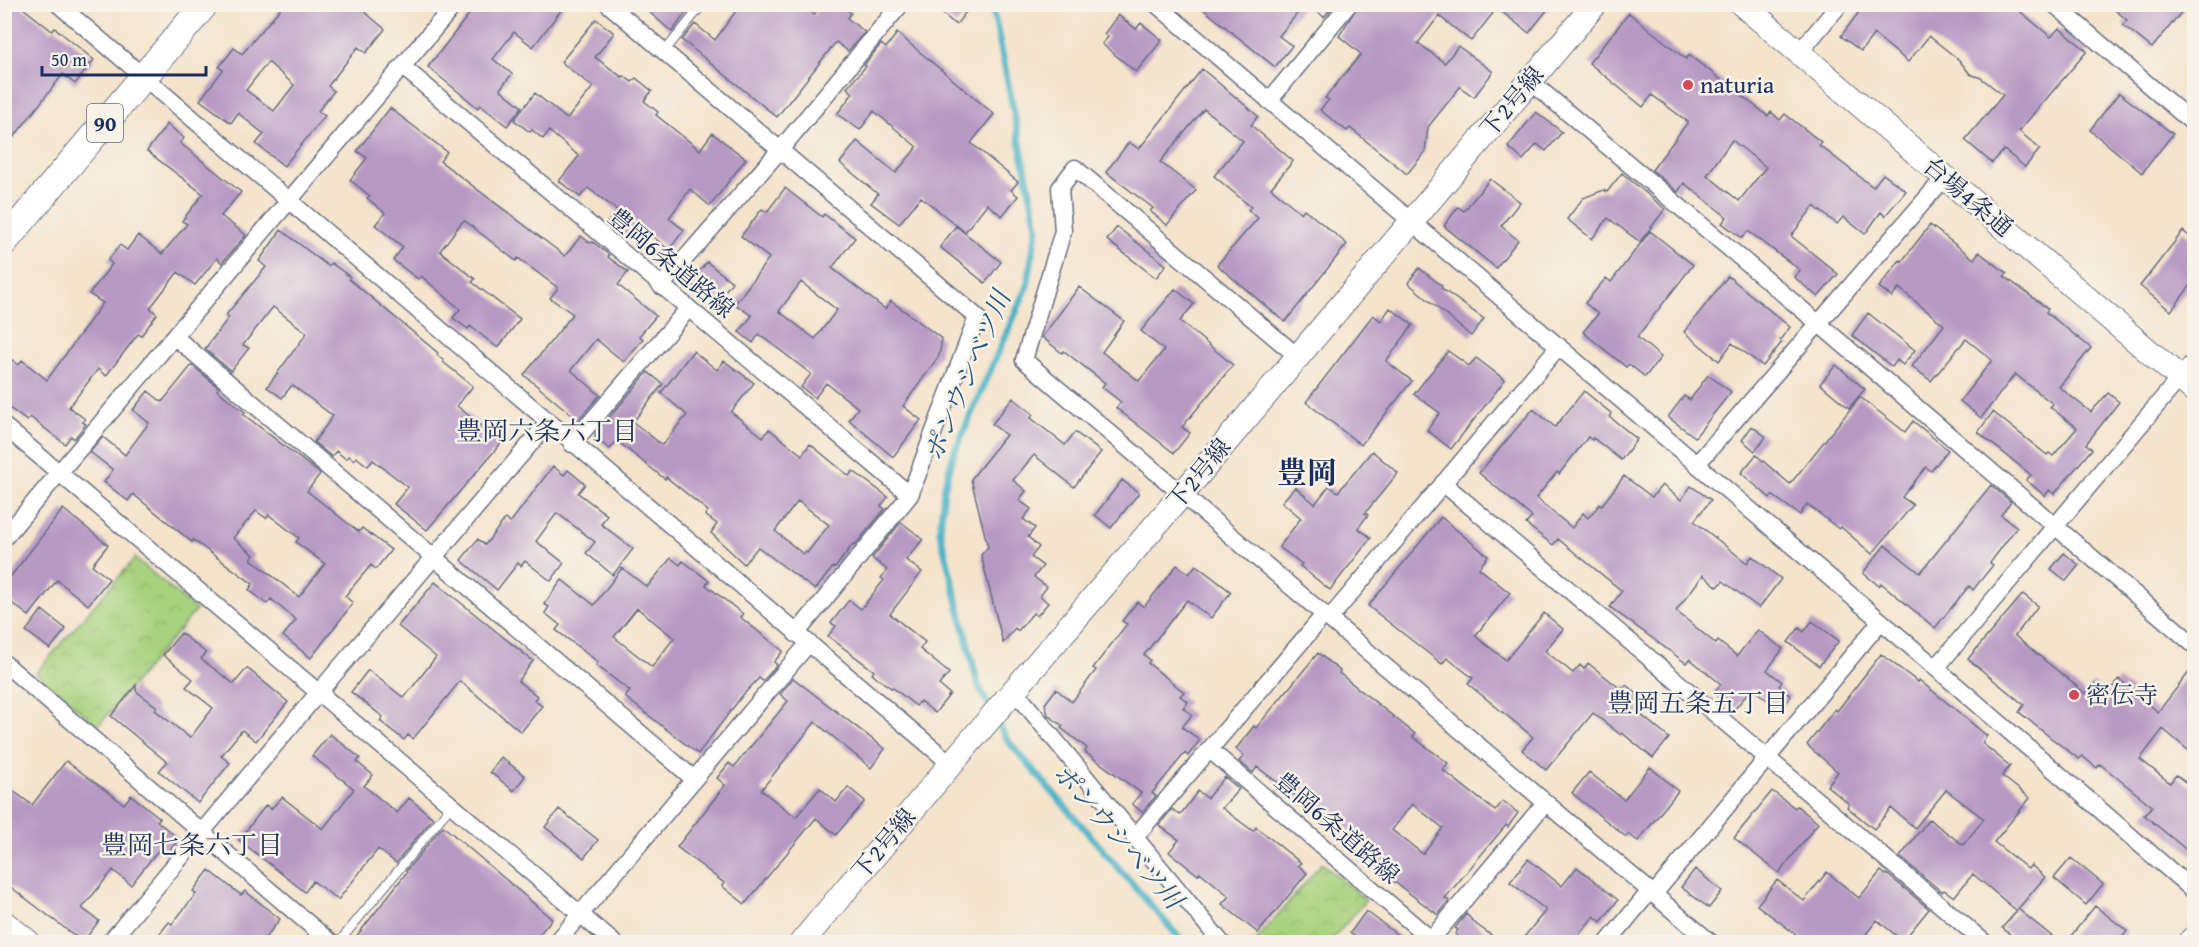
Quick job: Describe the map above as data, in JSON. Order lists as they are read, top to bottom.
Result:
{
  "streets": {
    "main road": ["90"],
    "street": ["下2号線", "台場4条通", "豊岡6条道路線"]
  },
  "districts": [
    "豊岡六条六丁目",
    "豊岡",
    "豊岡五条五丁目",
    "豊岡七条六丁目"
  ],
  "water": ["ポンウシベツ川"],
  "places": ["naturia", "密伝寺"],
  "scale_bar": "50 m"
}
